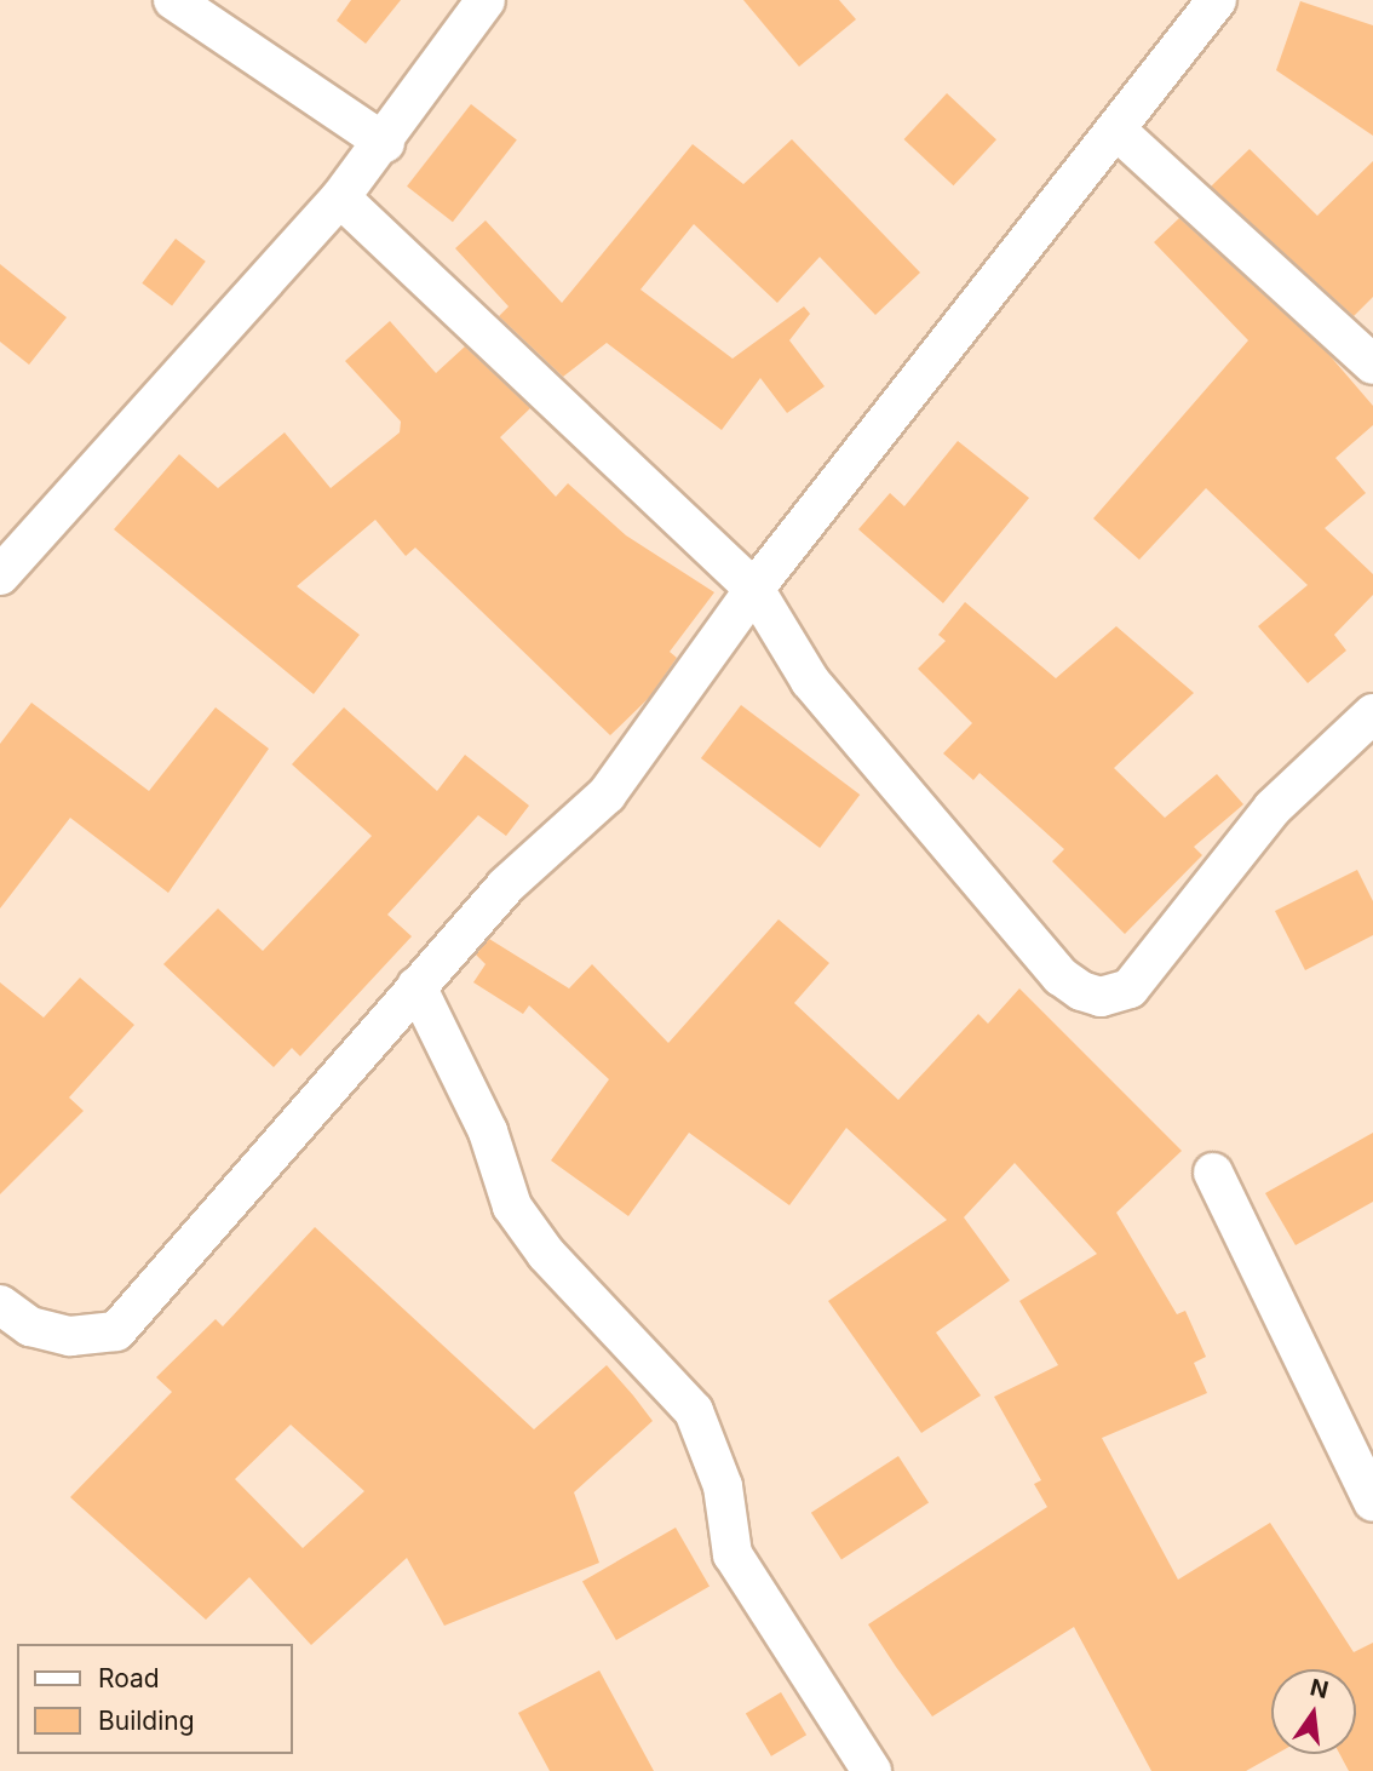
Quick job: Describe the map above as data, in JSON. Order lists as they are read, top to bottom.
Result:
{
  "legend": ["Road", "Building"],
  "north": "top"
}
